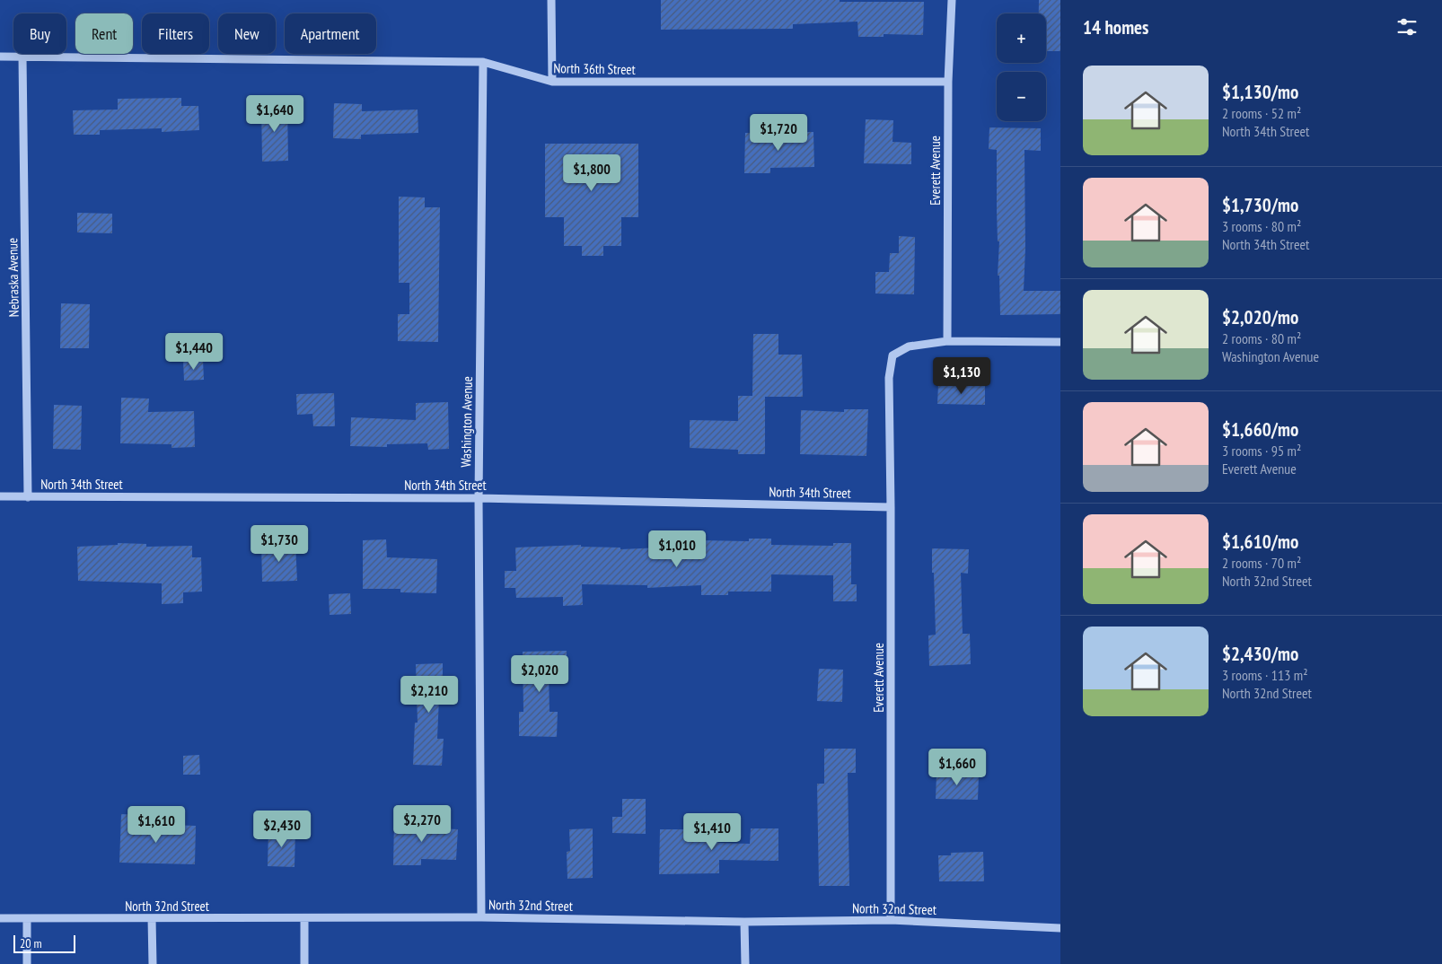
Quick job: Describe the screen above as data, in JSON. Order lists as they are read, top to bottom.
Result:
{
  "streets": {
    "street": [
      "North 36th Street",
      "Everett Avenue",
      "Nebraska Avenue",
      "Washington Avenue",
      "North 34th Street",
      "North 32nd Street"
    ]
  },
  "crossings": [
    ["North 36th Street", "Everett Avenue"],
    ["North 36th Street", "Nebraska Avenue"],
    ["North 36th Street", "Washington Avenue"],
    ["Everett Avenue", "North 34th Street"],
    ["Everett Avenue", "North 32nd Street"],
    ["Nebraska Avenue", "North 34th Street"],
    ["Washington Avenue", "North 34th Street"],
    ["Washington Avenue", "North 32nd Street"]
  ],
  "scale_bar": "20 m",
  "page": {
    "heading": "14 homes",
    "map_buttons": ["+", "−"],
    "chip": [
      "Buy",
      "Rent",
      "Filters",
      "New",
      "Apartment"
    ],
    "list": [
      {
        "name": "$1,130/mo",
        "note": "2 rooms · 52 m² · North 34th Street"
      },
      {
        "name": "$1,730/mo",
        "note": "3 rooms · 80 m² · North 34th Street"
      },
      {
        "name": "$2,020/mo",
        "note": "2 rooms · 80 m² · Washington Avenue"
      },
      {
        "name": "$1,660/mo",
        "note": "3 rooms · 95 m² · Everett Avenue"
      },
      {
        "name": "$1,610/mo",
        "note": "2 rooms · 70 m² · North 32nd Street"
      },
      {
        "name": "$2,430/mo",
        "note": "3 rooms · 113 m² · North 32nd Street"
      }
    ],
    "price": [
      "$1,640",
      "$1,720",
      "$1,800",
      "$1,440",
      "$1,130",
      "$1,730",
      "$1,010",
      "$2,020",
      "$2,210",
      "$1,660",
      "$2,270",
      "$1,610",
      "$2,430",
      "$1,410"
    ],
    "scale": "20 m"
  }
}
